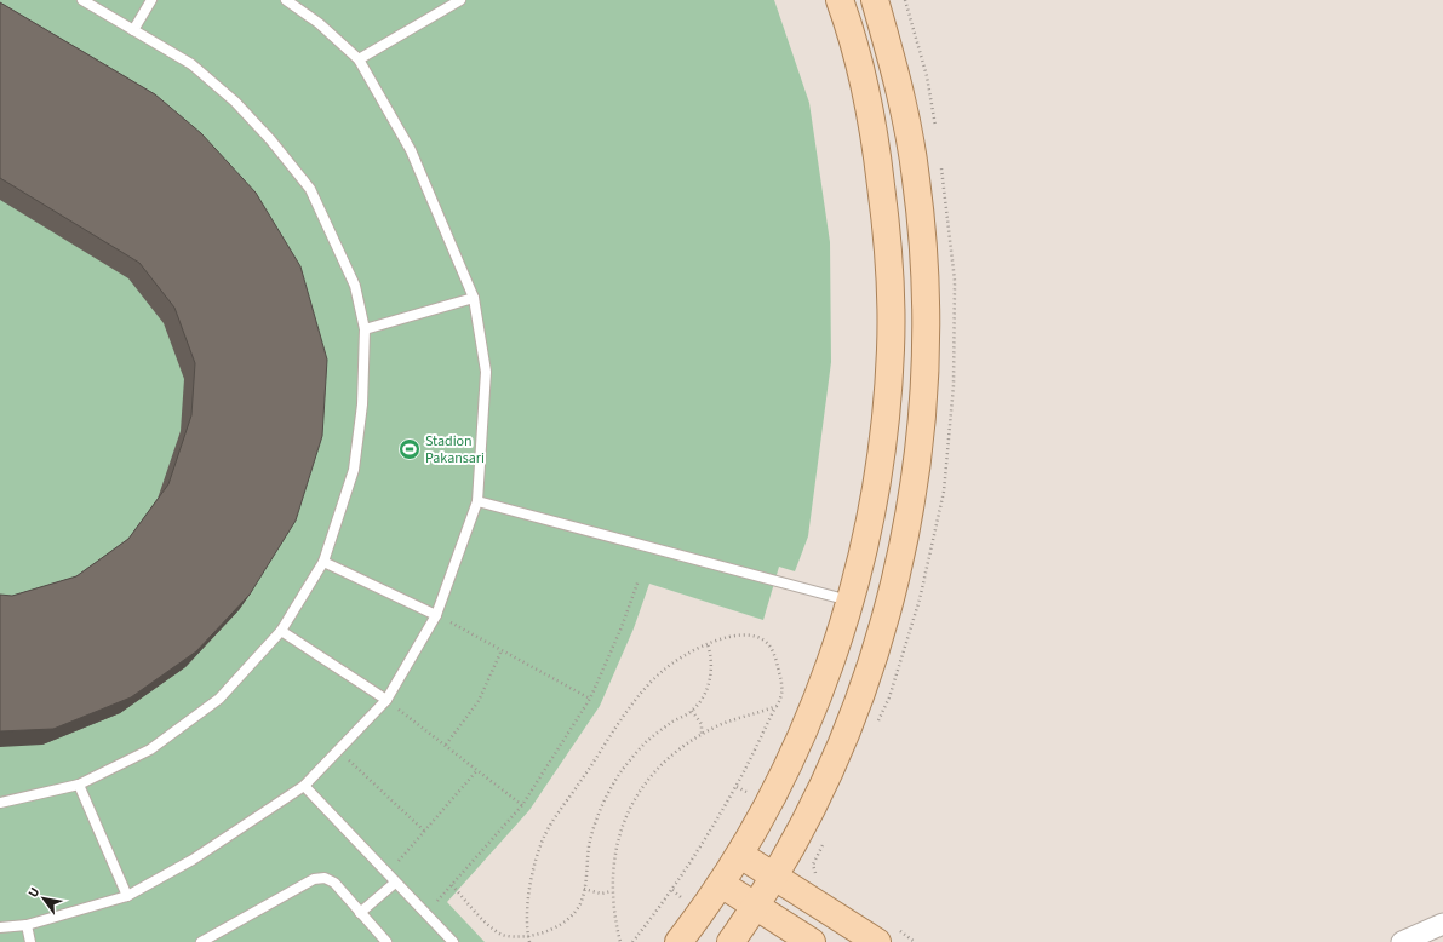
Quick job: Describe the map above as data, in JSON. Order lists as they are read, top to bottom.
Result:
{
  "places": {
    "sports": ["Stadion Pakansari"]
  },
  "north": "top left"
}
